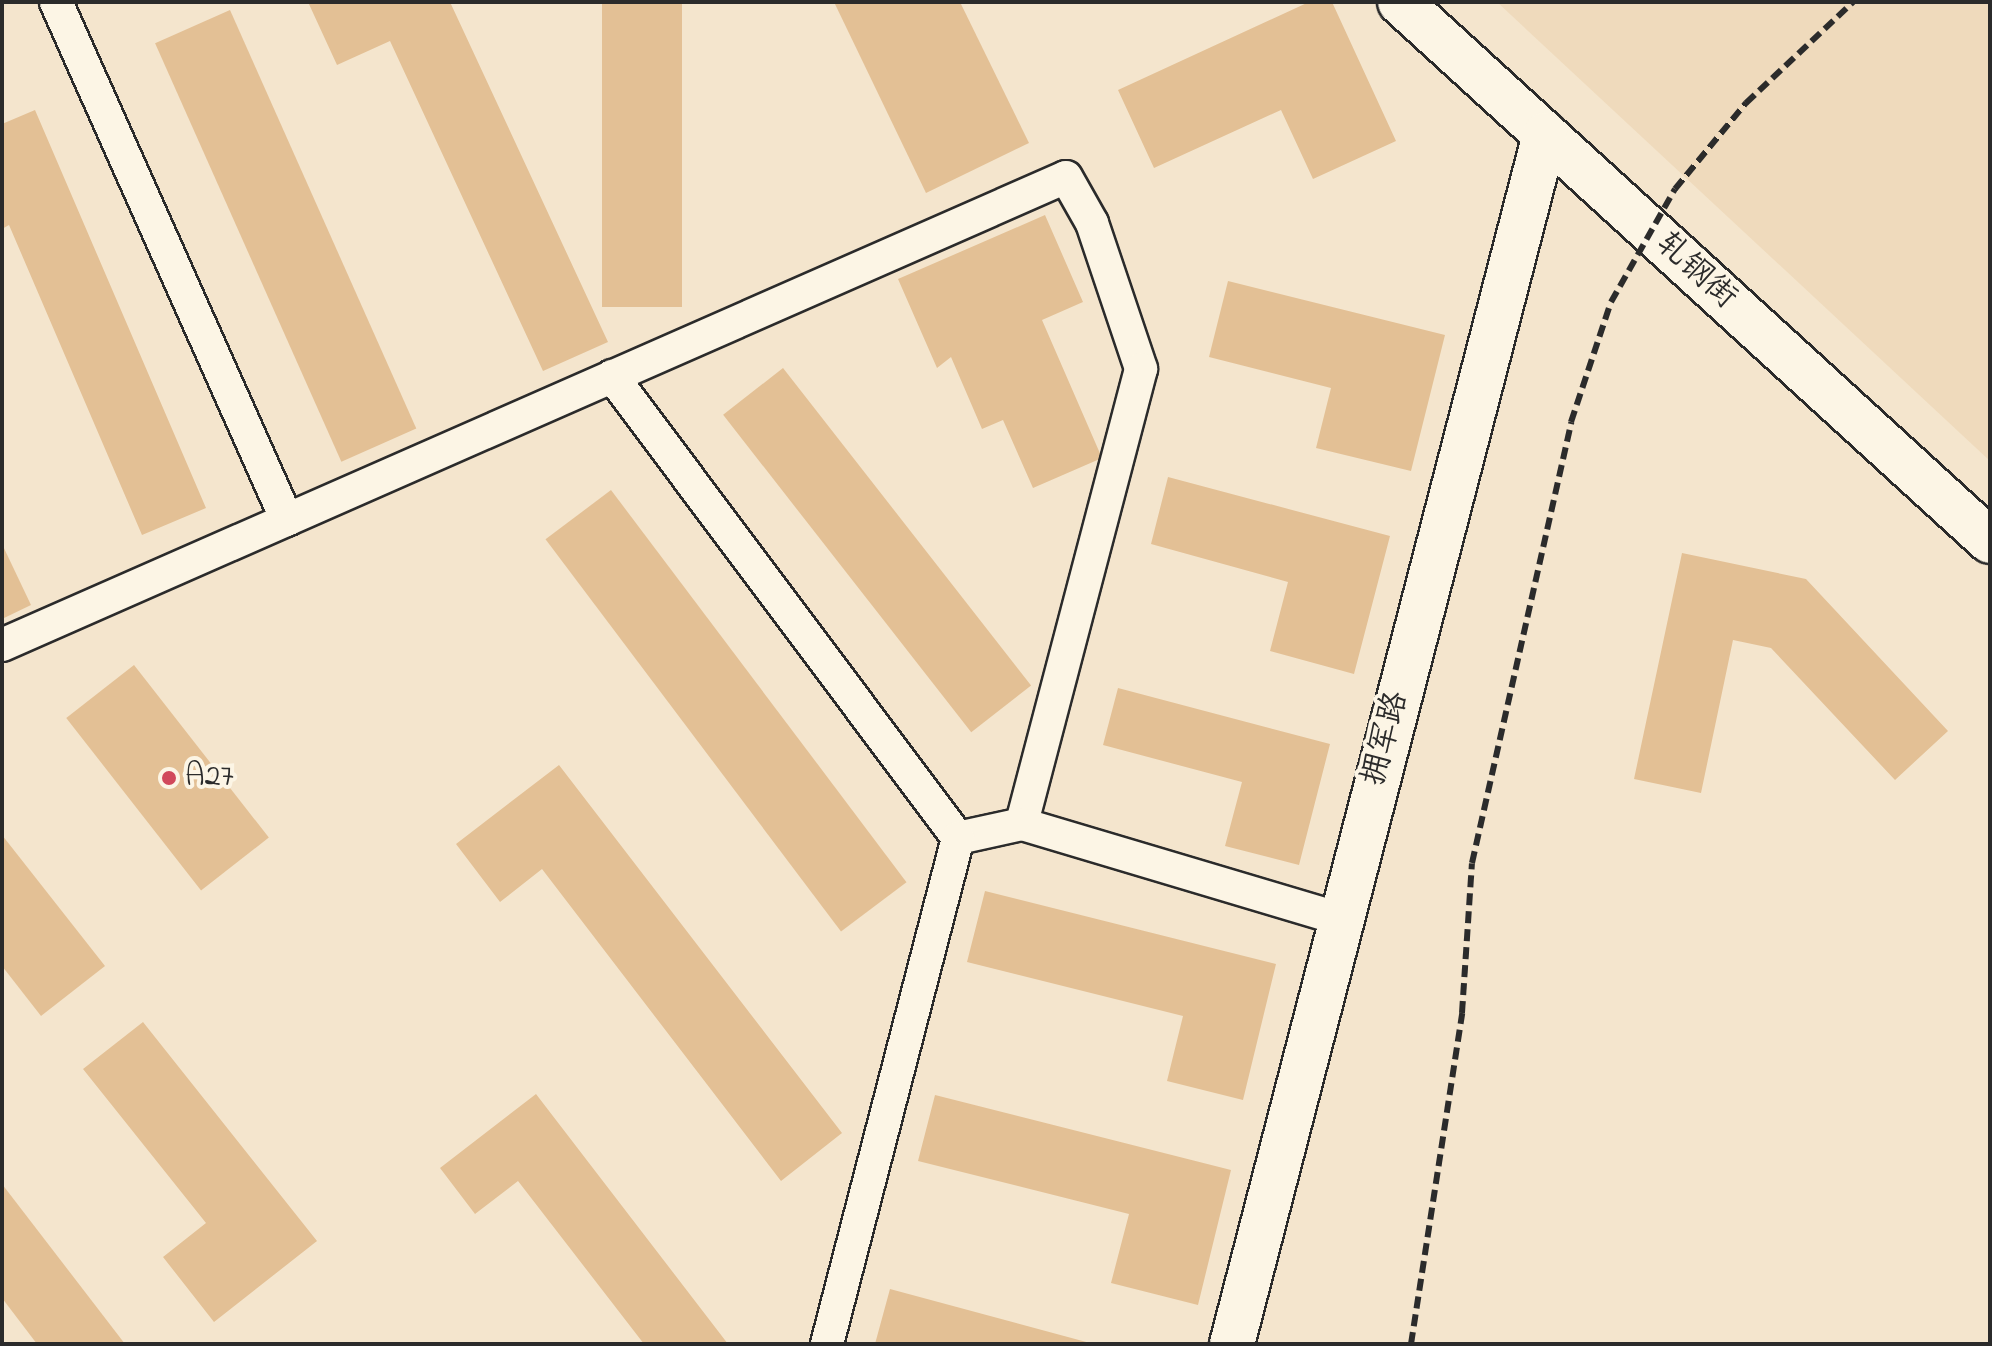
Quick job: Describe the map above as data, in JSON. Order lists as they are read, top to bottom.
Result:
{
  "streets": {
    "main road": ["轧钢街", "拥军路"]
  },
  "crossings": [
    ["轧钢街", "拥军路"]
  ],
  "places": ["A27"]
}
